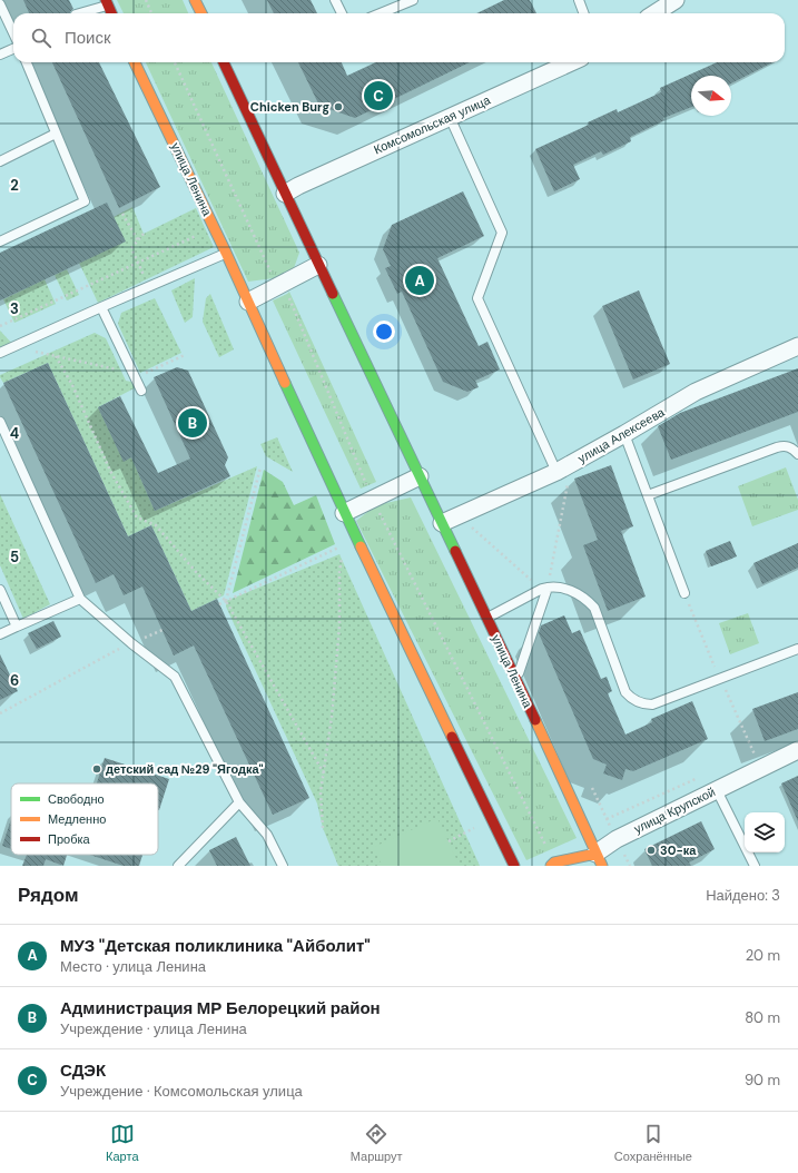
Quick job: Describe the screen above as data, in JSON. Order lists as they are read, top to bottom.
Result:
{
  "streets": {
    "main road": ["улица Ленина", "улица Крупской"],
    "street": ["Комсомольская улица", "улица Алексеева"]
  },
  "crossings": [
    ["Комсомольская улица", "улица Ленина"],
    ["улица Ленина", "улица Алексеева"],
    ["улица Ленина", "улица Крупской"]
  ],
  "places": ["Chicken Burg", "детский сад №29 \"Ягодка\"", "30-ка"],
  "legend": ["Свободно", "Медленно", "Пробка"],
  "north": "right",
  "page": {
    "search": "Поиск",
    "pins": ["C", "A", "B"],
    "heading": ["Рядом", "Найдено: 3"],
    "list": [
      {
        "mark": "A",
        "name": "МУЗ \"Детская поликлиника \"Айболит\"",
        "note": "Место · улица Ленина",
        "value": "20 m"
      },
      {
        "mark": "B",
        "name": "Администрация МР Белорецкий район",
        "note": "Учреждение · улица Ленина",
        "value": "80 m"
      },
      {
        "mark": "C",
        "name": "СДЭК",
        "note": "Учреждение · Комсомольская улица",
        "value": "90 m"
      }
    ],
    "nav": ["Карта", "Маршрут", "Сохранённые"]
  },
  "grid": {
    "rows": [
      "2",
      "3",
      "4",
      "5",
      "6"
    ]
  }
}
